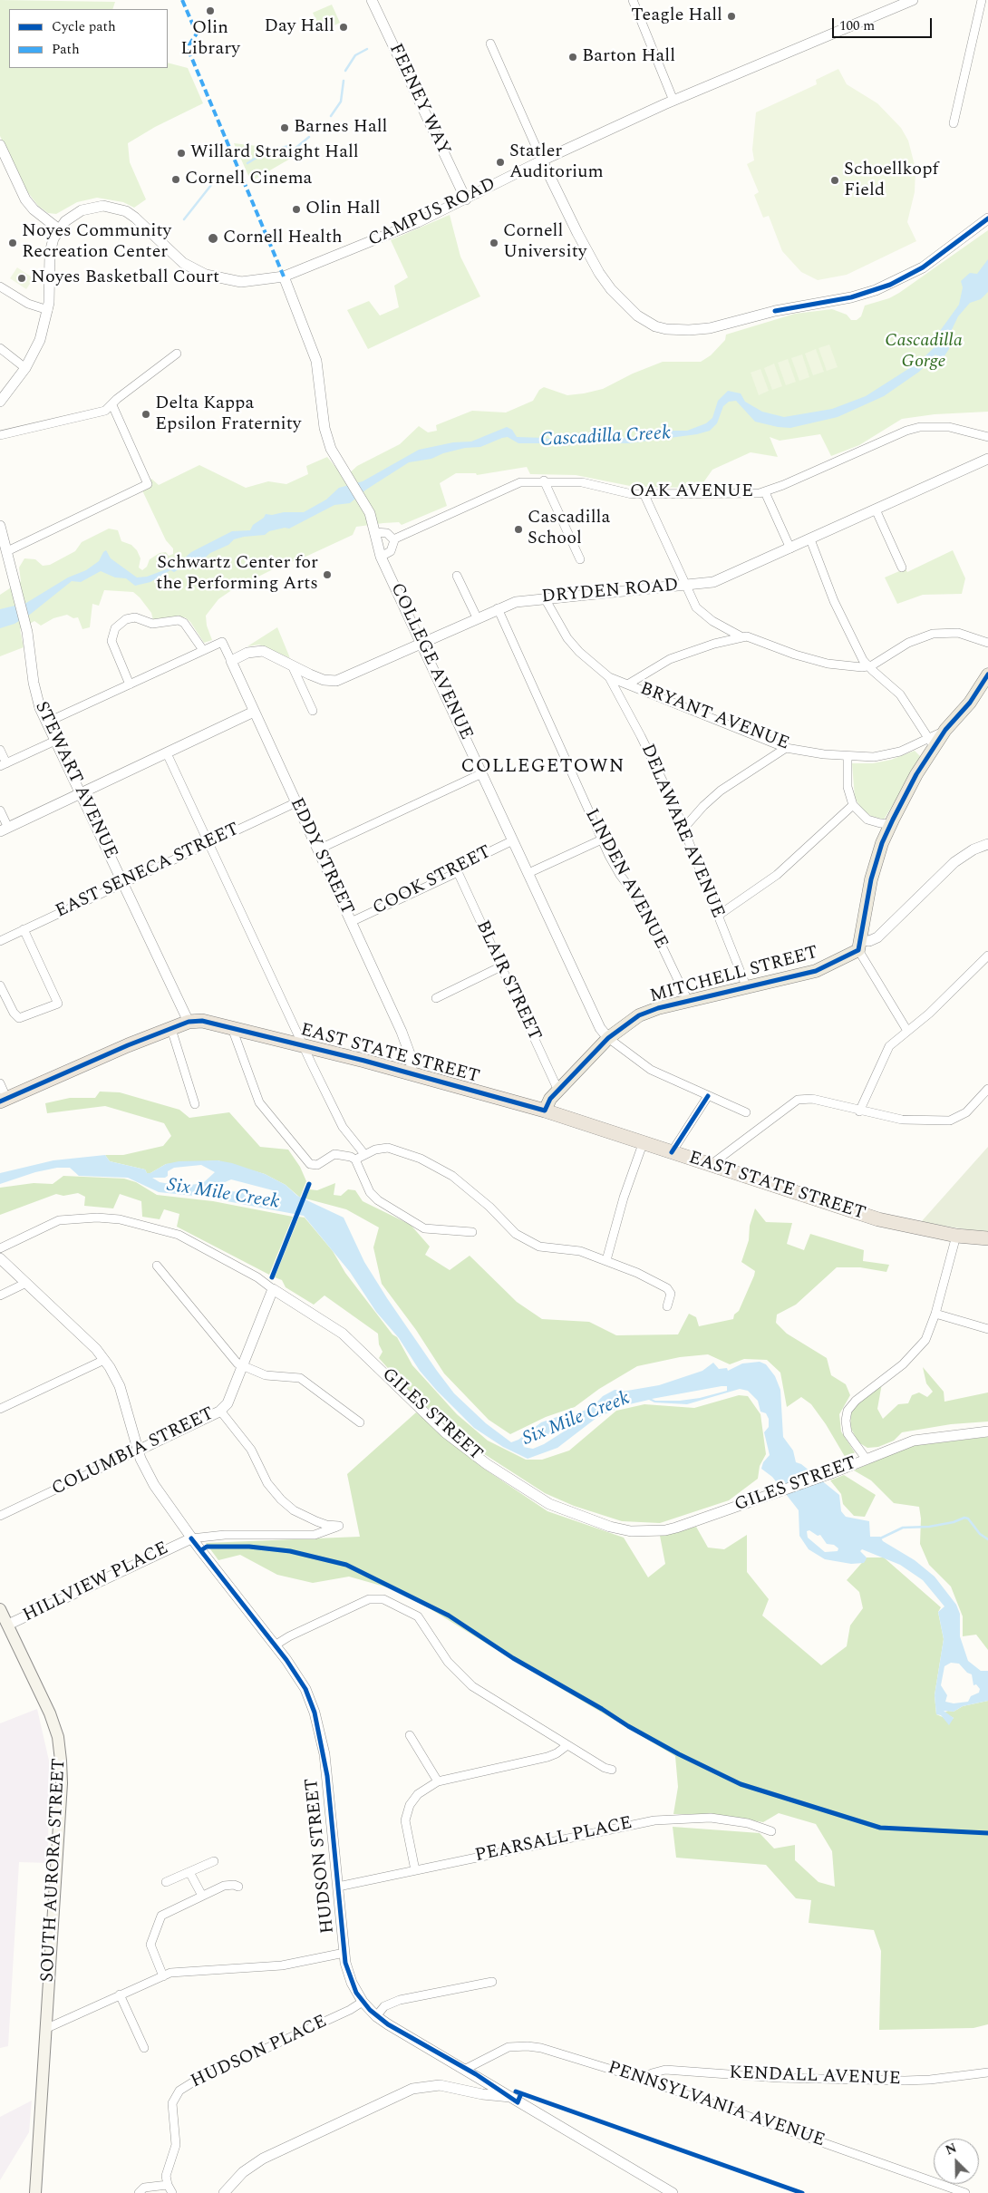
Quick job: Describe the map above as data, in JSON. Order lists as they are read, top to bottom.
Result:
{
  "streets": {
    "highway": ["EAST STATE STREET"],
    "main road": ["MITCHELL STREET", "SOUTH AURORA STREET"],
    "street": [
      "FEENEY WAY",
      "CAMPUS ROAD",
      "OAK AVENUE",
      "DRYDEN ROAD",
      "COLLEGE AVENUE",
      "BRYANT AVENUE",
      "STEWART AVENUE",
      "DELAWARE AVENUE",
      "EDDY STREET",
      "EAST SENECA STREET",
      "LINDEN AVENUE",
      "COOK STREET",
      "BLAIR STREET",
      "GILES STREET",
      "COLUMBIA STREET",
      "HILLVIEW PLACE",
      "PEARSALL PLACE",
      "HUDSON STREET",
      "HUDSON PLACE",
      "KENDALL AVENUE",
      "PENNSYLVANIA AVENUE"
    ]
  },
  "crossings": [
    ["FEENEY WAY", "CAMPUS ROAD"],
    ["CAMPUS ROAD", "COLLEGE AVENUE"],
    ["OAK AVENUE", "COLLEGE AVENUE"],
    ["DRYDEN ROAD", "COLLEGE AVENUE"],
    ["DRYDEN ROAD", "BRYANT AVENUE"],
    ["DRYDEN ROAD", "EDDY STREET"],
    ["DRYDEN ROAD", "LINDEN AVENUE"],
    ["COLLEGE AVENUE", "COOK STREET"],
    ["COLLEGE AVENUE", "MITCHELL STREET"],
    ["BRYANT AVENUE", "DELAWARE AVENUE"],
    ["STEWART AVENUE", "EAST SENECA STREET"],
    ["STEWART AVENUE", "EAST STATE STREET"],
    ["DELAWARE AVENUE", "MITCHELL STREET"],
    ["EDDY STREET", "EAST SENECA STREET"],
    ["EDDY STREET", "COOK STREET"],
    ["EDDY STREET", "EAST STATE STREET"],
    ["LINDEN AVENUE", "MITCHELL STREET"],
    ["COOK STREET", "BLAIR STREET"],
    ["MITCHELL STREET", "BLAIR STREET"],
    ["MITCHELL STREET", "EAST STATE STREET"],
    ["GILES STREET", "COLUMBIA STREET"],
    ["COLUMBIA STREET", "HUDSON STREET"],
    ["HILLVIEW PLACE", "HUDSON STREET"],
    ["HILLVIEW PLACE", "SOUTH AURORA STREET"],
    ["PEARSALL PLACE", "HUDSON STREET"],
    ["HUDSON STREET", "HUDSON PLACE"],
    ["HUDSON STREET", "PENNSYLVANIA AVENUE"],
    ["KENDALL AVENUE", "PENNSYLVANIA AVENUE"]
  ],
  "districts": ["COLLEGETOWN"],
  "water": ["Cascadilla Creek", "Six Mile Creek"],
  "parks": ["Cascadilla Gorge"],
  "places": [
    "Olin Library",
    "Teagle Hall",
    "Day Hall",
    "Barton Hall",
    "Barnes Hall",
    "Willard Straight Hall",
    "Statler Auditorium",
    "Cornell Cinema",
    "Schoellkopf Field",
    "Olin Hall",
    "Cornell Health",
    "Noyes Community Recreation Center",
    "Cornell University",
    "Noyes Basketball Court",
    "Delta Kappa Epsilon Fraternity",
    "Cascadilla School",
    "Schwartz Center for the Performing Arts"
  ],
  "legend": ["Cycle path", "Path"],
  "scale_bar": "100 m",
  "north": "top left"
}
